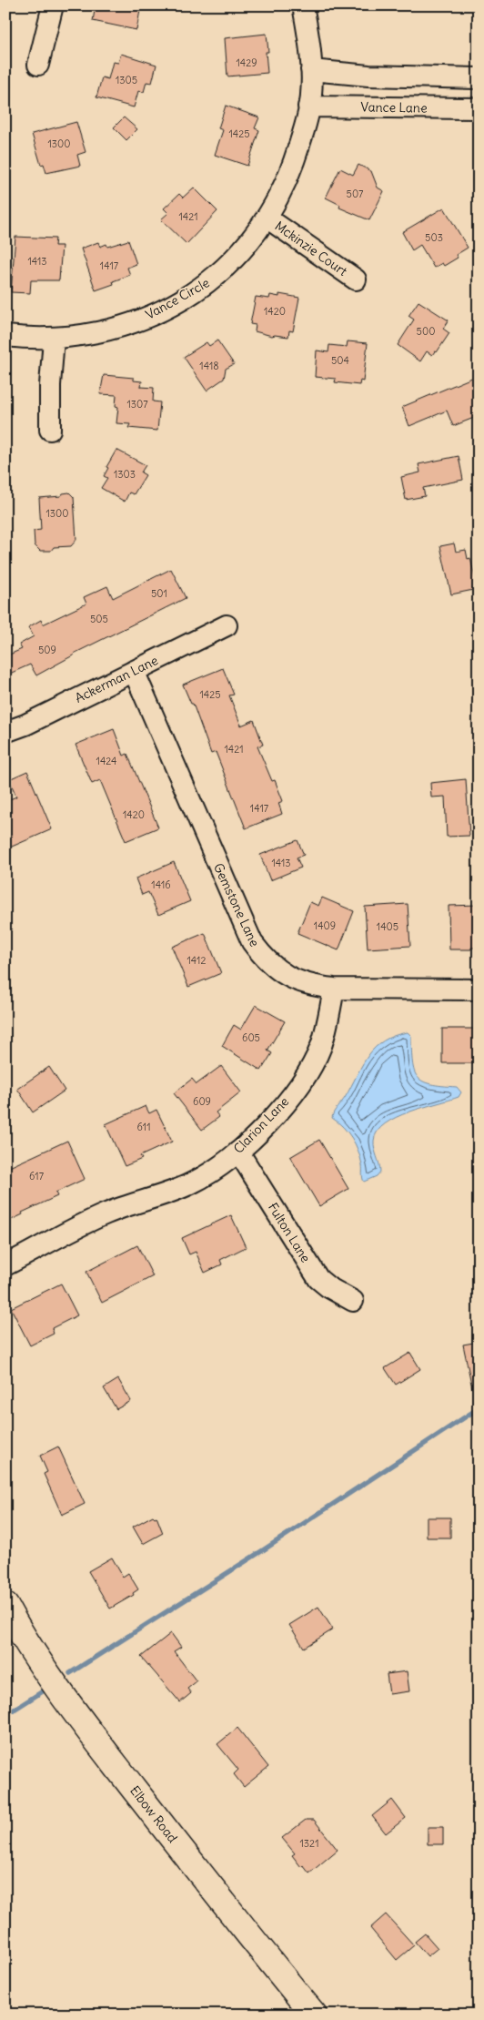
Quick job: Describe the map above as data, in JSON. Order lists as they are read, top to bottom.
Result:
{
  "streets": {
    "street": [
      "Vance Lane",
      "Mckinzie Court",
      "Vance Circle",
      "Ackerman Lane",
      "Gemstone Lane",
      "Clarion Lane",
      "Fulton Lane",
      "Elbow Road"
    ]
  },
  "crossings": [
    ["Vance Lane", "Vance Circle"],
    ["Mckinzie Court", "Vance Circle"],
    ["Ackerman Lane", "Gemstone Lane"],
    ["Gemstone Lane", "Clarion Lane"],
    ["Clarion Lane", "Fulton Lane"]
  ],
  "house_numbers": [
    "1429",
    "1305",
    "1425",
    "1300",
    "507",
    "1421",
    "503",
    "1413",
    "1417",
    "1420",
    "500",
    "504",
    "1418",
    "1307",
    "1303",
    "1300",
    "501",
    "505",
    "509",
    "1425",
    "1421",
    "1424",
    "1417",
    "1420",
    "1413",
    "1416",
    "1409",
    "1405",
    "1412",
    "605",
    "609",
    "611",
    "617",
    "1321"
  ]
}
